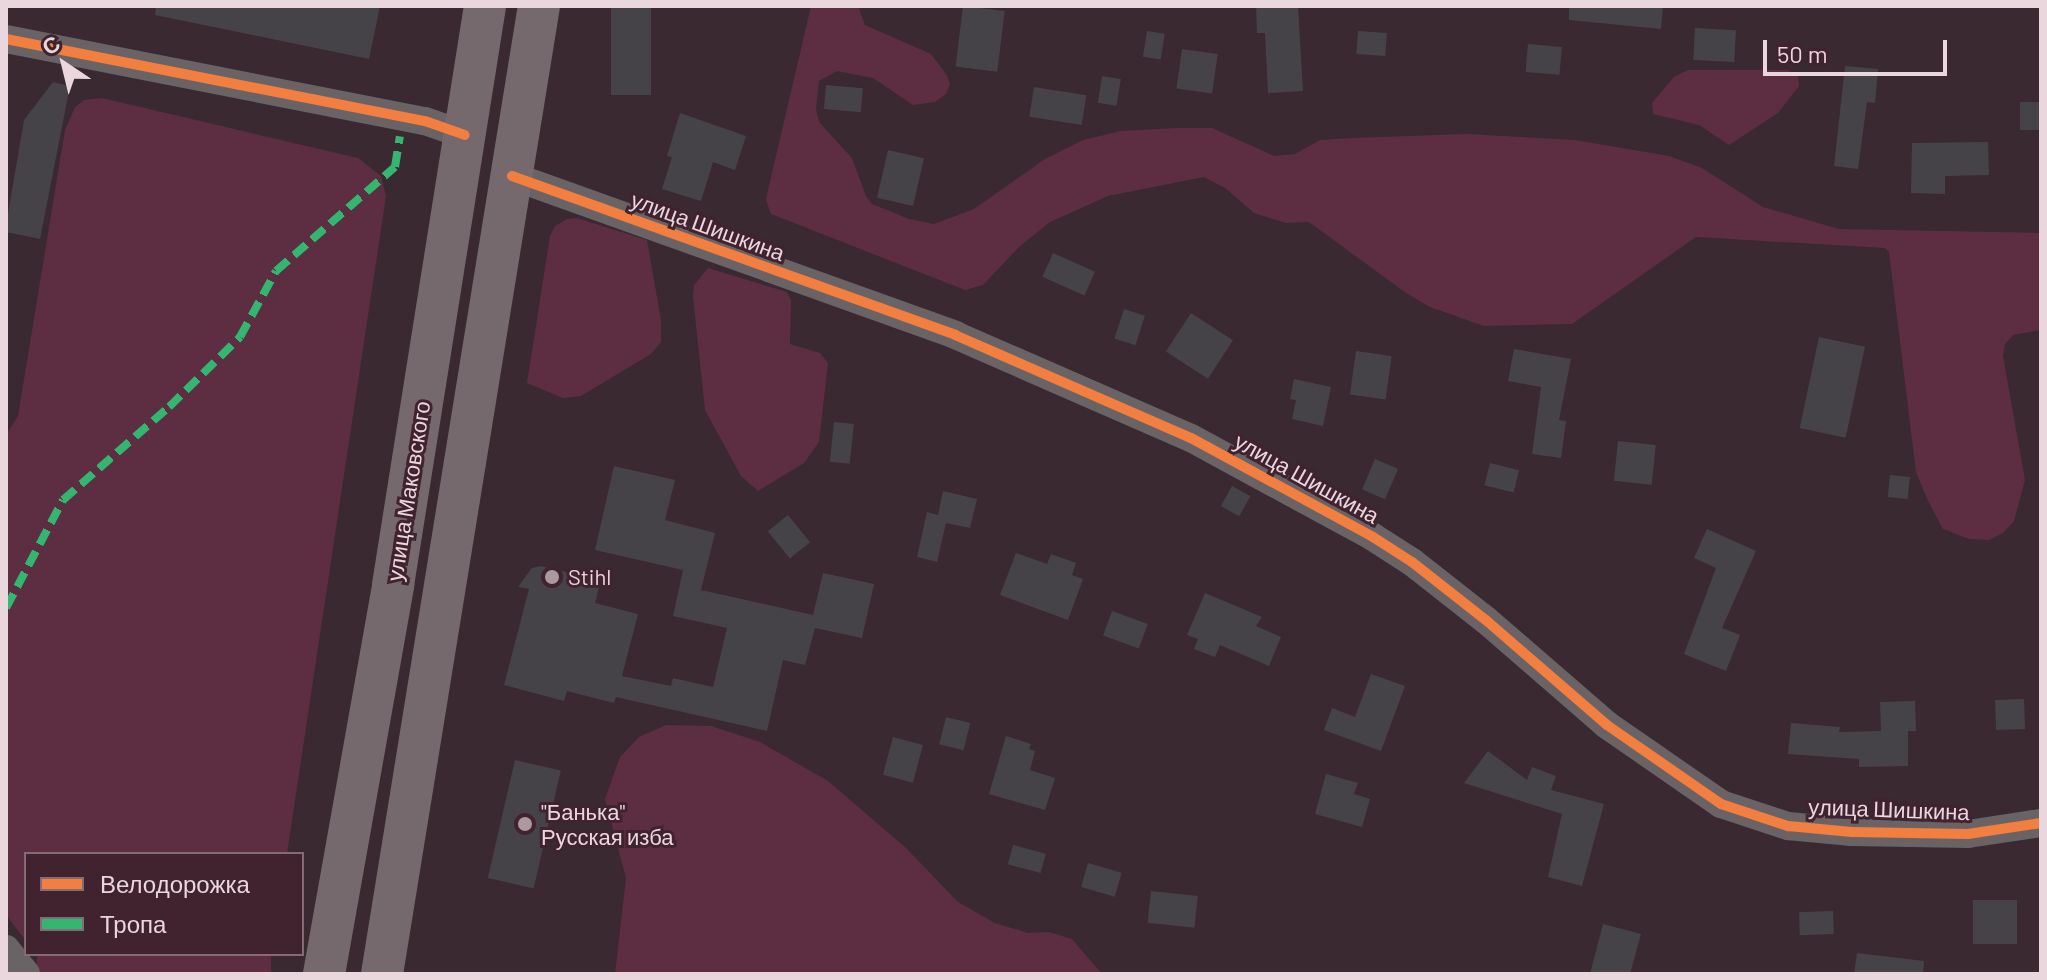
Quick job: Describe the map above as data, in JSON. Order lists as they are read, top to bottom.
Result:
{
  "streets": {
    "highway": ["улица Маковского"],
    "street": ["улица Шишкина"]
  },
  "places": ["Stihl", "\"Банька\" Русская изба"],
  "legend": ["Велодорожка", "Тропа"],
  "scale_bar": "50 m",
  "north": "top left"
}
